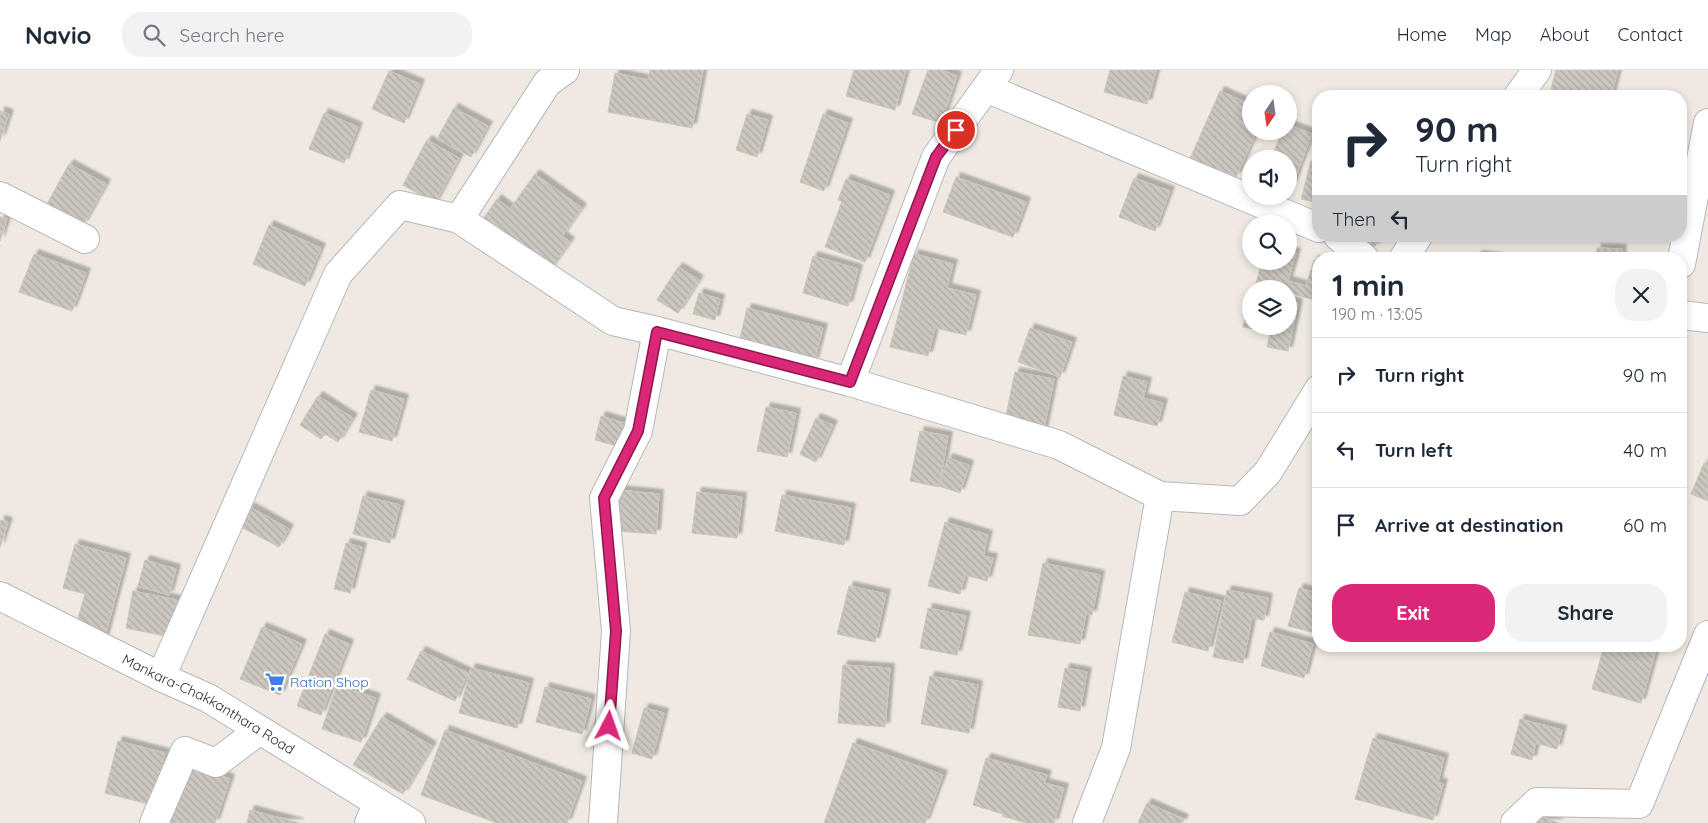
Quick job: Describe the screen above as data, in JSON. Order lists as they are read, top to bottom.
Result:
{
  "streets": {
    "street": ["Mankara-Chakkanthara Road"]
  },
  "places": {
    "supermarket": ["Ration Shop"]
  },
  "north": "bottom",
  "page": {
    "header": "Navio",
    "search": "Search here",
    "nav": [
      "Home",
      "Map",
      "About",
      "Contact"
    ],
    "turn": ["90 m", "Turn right"],
    "then": "Then",
    "heading": ["1 min", "190 m · 13:05"],
    "list": [
      {
        "name": "Turn right",
        "value": "90 m"
      },
      {
        "name": "Turn left",
        "value": "40 m"
      },
      {
        "name": "Arrive at destination",
        "value": "60 m"
      }
    ],
    "buttons": ["Exit", "Share"]
  }
}
